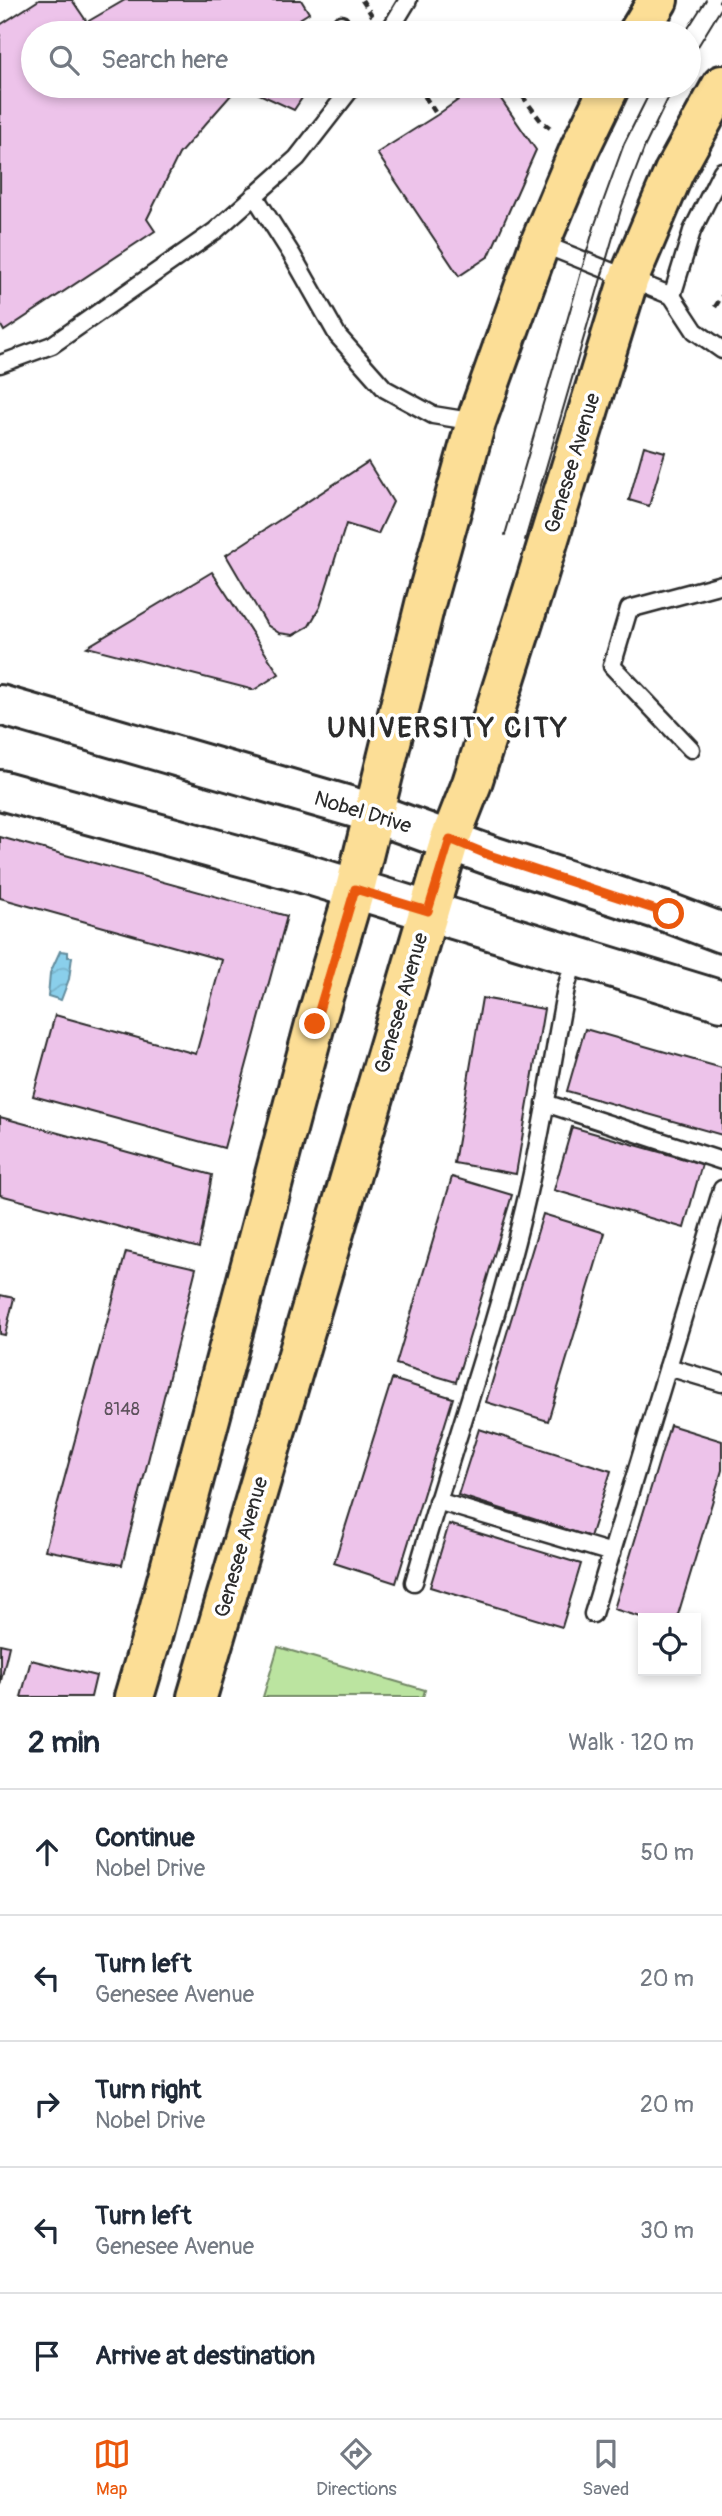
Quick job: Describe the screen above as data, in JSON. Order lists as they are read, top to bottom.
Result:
{
  "streets": {
    "main road": ["Genesee Avenue", "Nobel Drive"]
  },
  "crossings": [
    ["Genesee Avenue", "Nobel Drive"]
  ],
  "districts": ["UNIVERSITY CITY"],
  "house_numbers": ["8148"],
  "page": {
    "search": "Search here",
    "heading": ["2 min", "Walk · 120 m"],
    "list": [
      ["Continue", "Nobel Drive", "50 m"],
      ["Turn left", "Genesee Avenue", "20 m"],
      ["Turn right", "Nobel Drive", "20 m"],
      ["Turn left", "Genesee Avenue", "30 m"],
      "Arrive at destination"
    ],
    "nav": ["Map", "Directions", "Saved"]
  }
}
